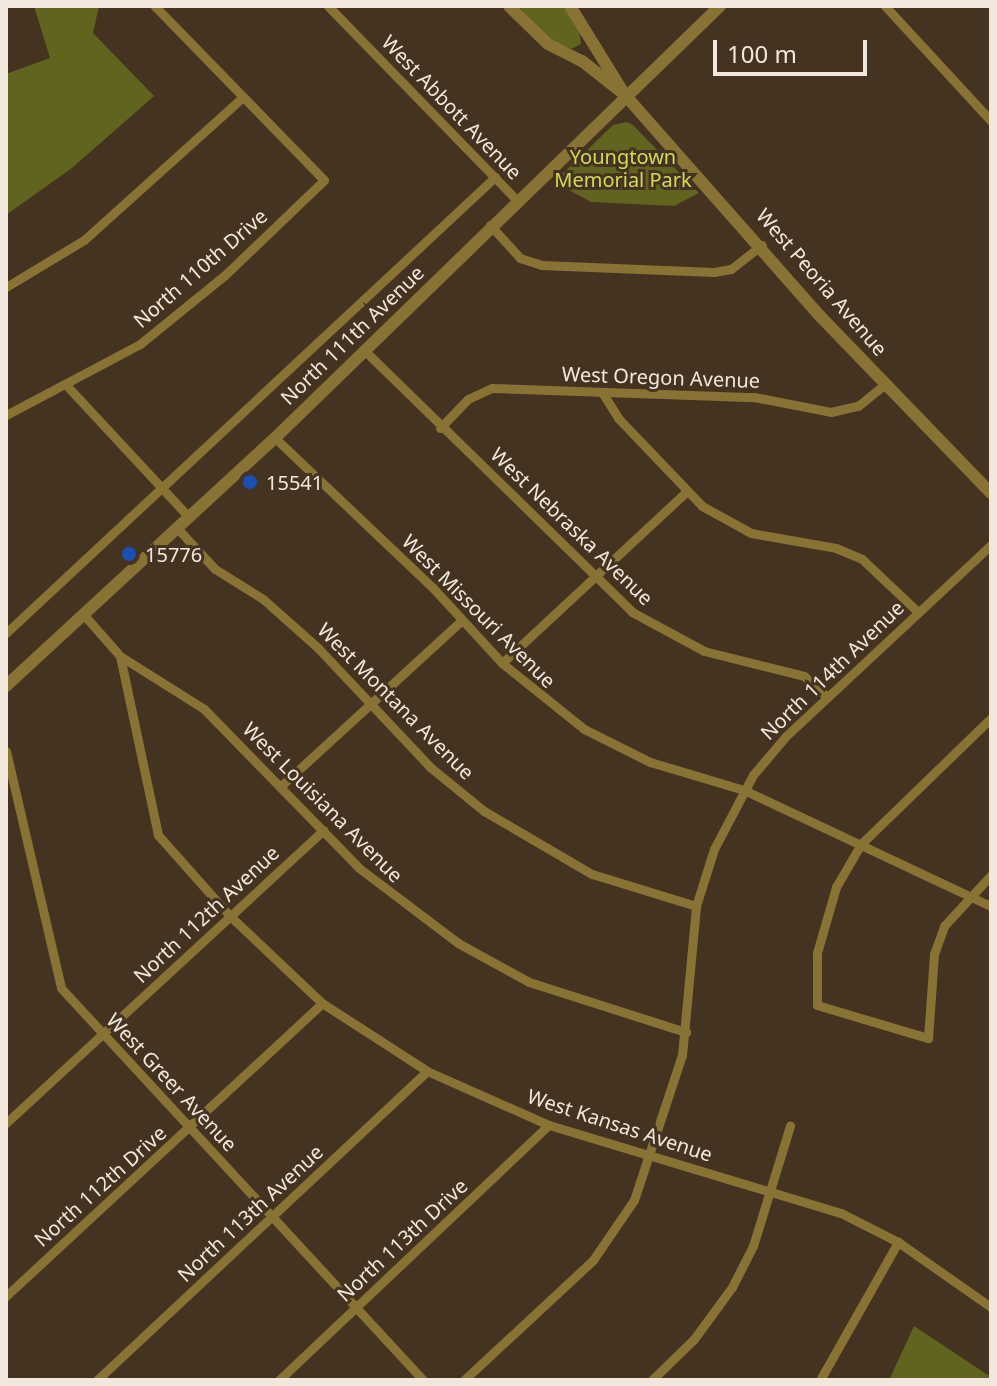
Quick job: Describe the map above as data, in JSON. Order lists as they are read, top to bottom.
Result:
{
  "streets": {
    "street": [
      "West Abbott Avenue",
      "North 110th Drive",
      "West Peoria Avenue",
      "North 111th Avenue",
      "West Oregon Avenue",
      "West Nebraska Avenue",
      "West Missouri Avenue",
      "North 114th Avenue",
      "West Montana Avenue",
      "West Louisiana Avenue",
      "North 112th Avenue",
      "West Greer Avenue",
      "West Kansas Avenue",
      "North 112th Drive",
      "North 113th Avenue",
      "North 113th Drive"
    ]
  },
  "crossings": [
    ["West Abbott Avenue", "North 111th Avenue"],
    ["West Peoria Avenue", "North 111th Avenue"],
    ["West Peoria Avenue", "West Oregon Avenue"],
    ["North 111th Avenue", "West Nebraska Avenue"],
    ["North 111th Avenue", "West Missouri Avenue"],
    ["North 111th Avenue", "West Montana Avenue"],
    ["North 111th Avenue", "West Kansas Avenue"],
    ["West Oregon Avenue", "West Nebraska Avenue"],
    ["West Nebraska Avenue", "North 114th Avenue"],
    ["West Missouri Avenue", "North 114th Avenue"],
    ["North 114th Avenue", "West Montana Avenue"],
    ["North 114th Avenue", "West Louisiana Avenue"],
    ["North 114th Avenue", "West Kansas Avenue"],
    ["West Louisiana Avenue", "North 112th Avenue"],
    ["West Louisiana Avenue", "West Kansas Avenue"],
    ["North 112th Avenue", "West Greer Avenue"],
    ["North 112th Avenue", "West Kansas Avenue"],
    ["West Greer Avenue", "North 112th Drive"],
    ["West Greer Avenue", "North 113th Avenue"],
    ["West Greer Avenue", "North 113th Drive"],
    ["West Kansas Avenue", "North 112th Drive"],
    ["West Kansas Avenue", "North 113th Avenue"],
    ["West Kansas Avenue", "North 113th Drive"]
  ],
  "parks": ["Youngtown Memorial Park"],
  "places": ["15541", "15776"],
  "scale_bar": "100 m"
}
